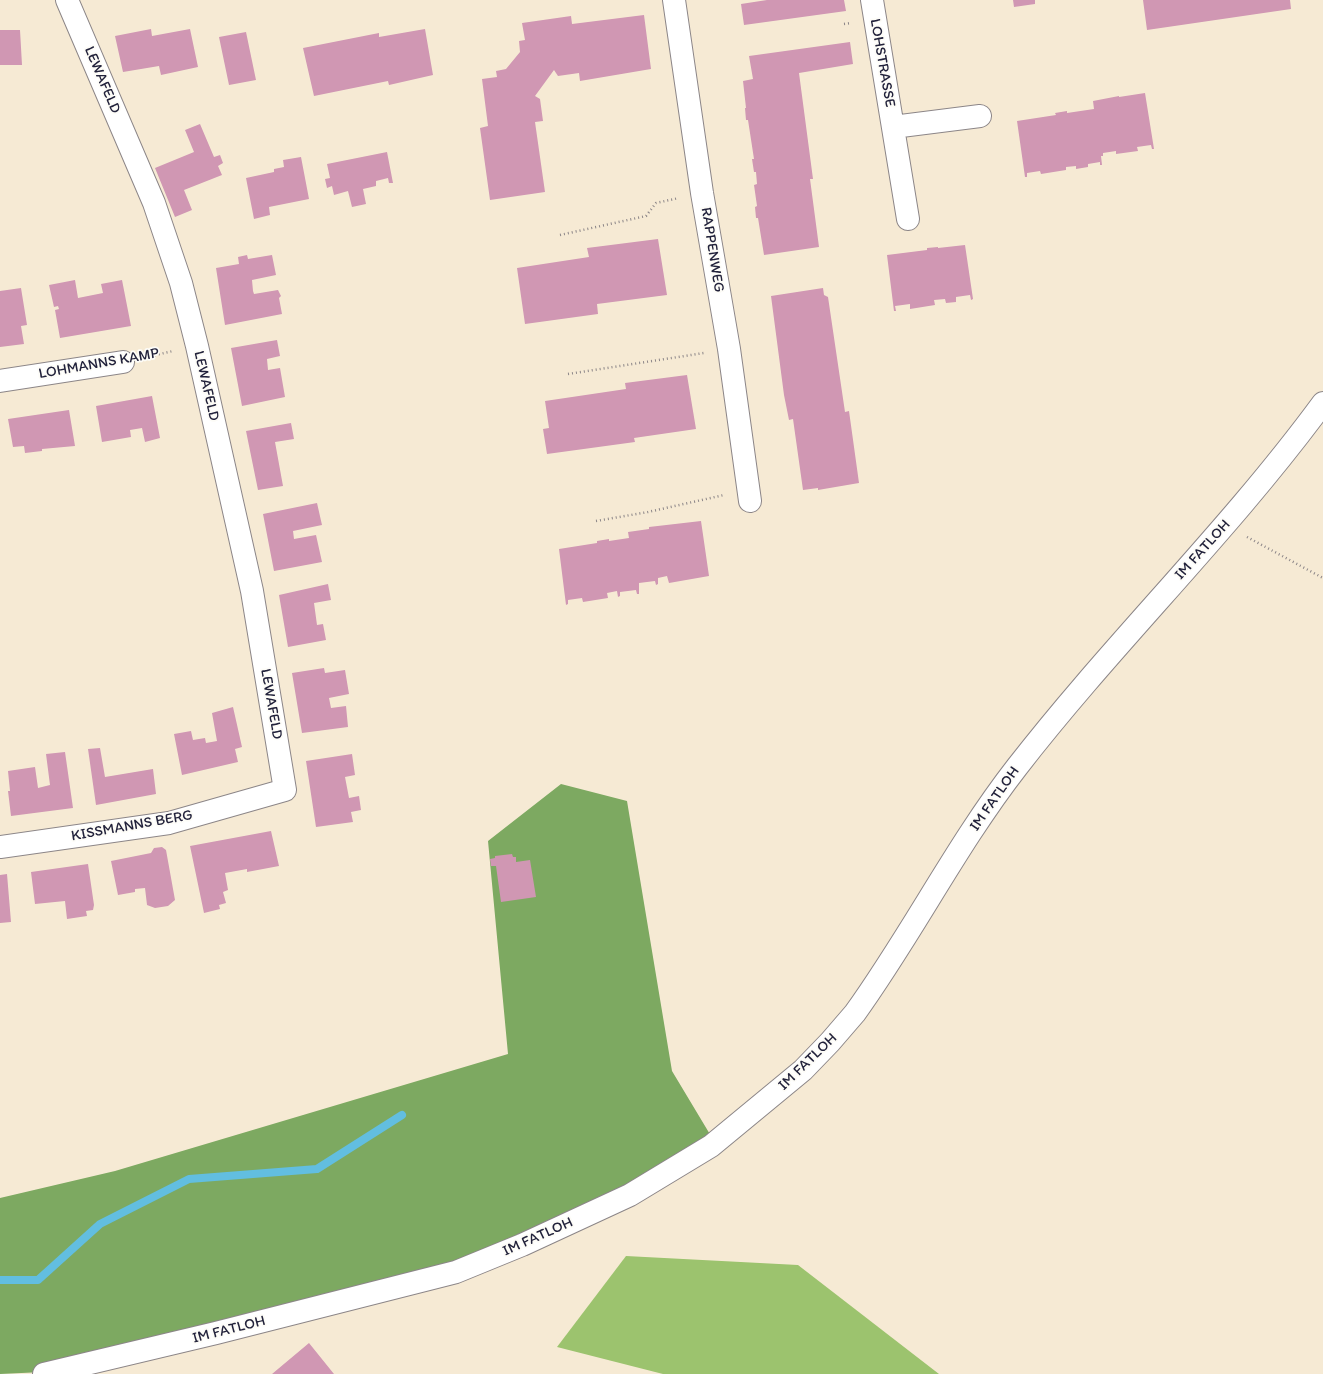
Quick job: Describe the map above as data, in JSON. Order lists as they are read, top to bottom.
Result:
{
  "streets": {
    "street": [
      "LOHSTRASSE",
      "LEWAFELD",
      "RAPPENWEG",
      "LOHMANNS KAMP",
      "IM FATLOH",
      "KISSMANNS BERG"
    ]
  },
  "crossings": [
    ["LEWAFELD", "LOHMANNS KAMP"],
    ["LEWAFELD", "KISSMANNS BERG"]
  ]
}
